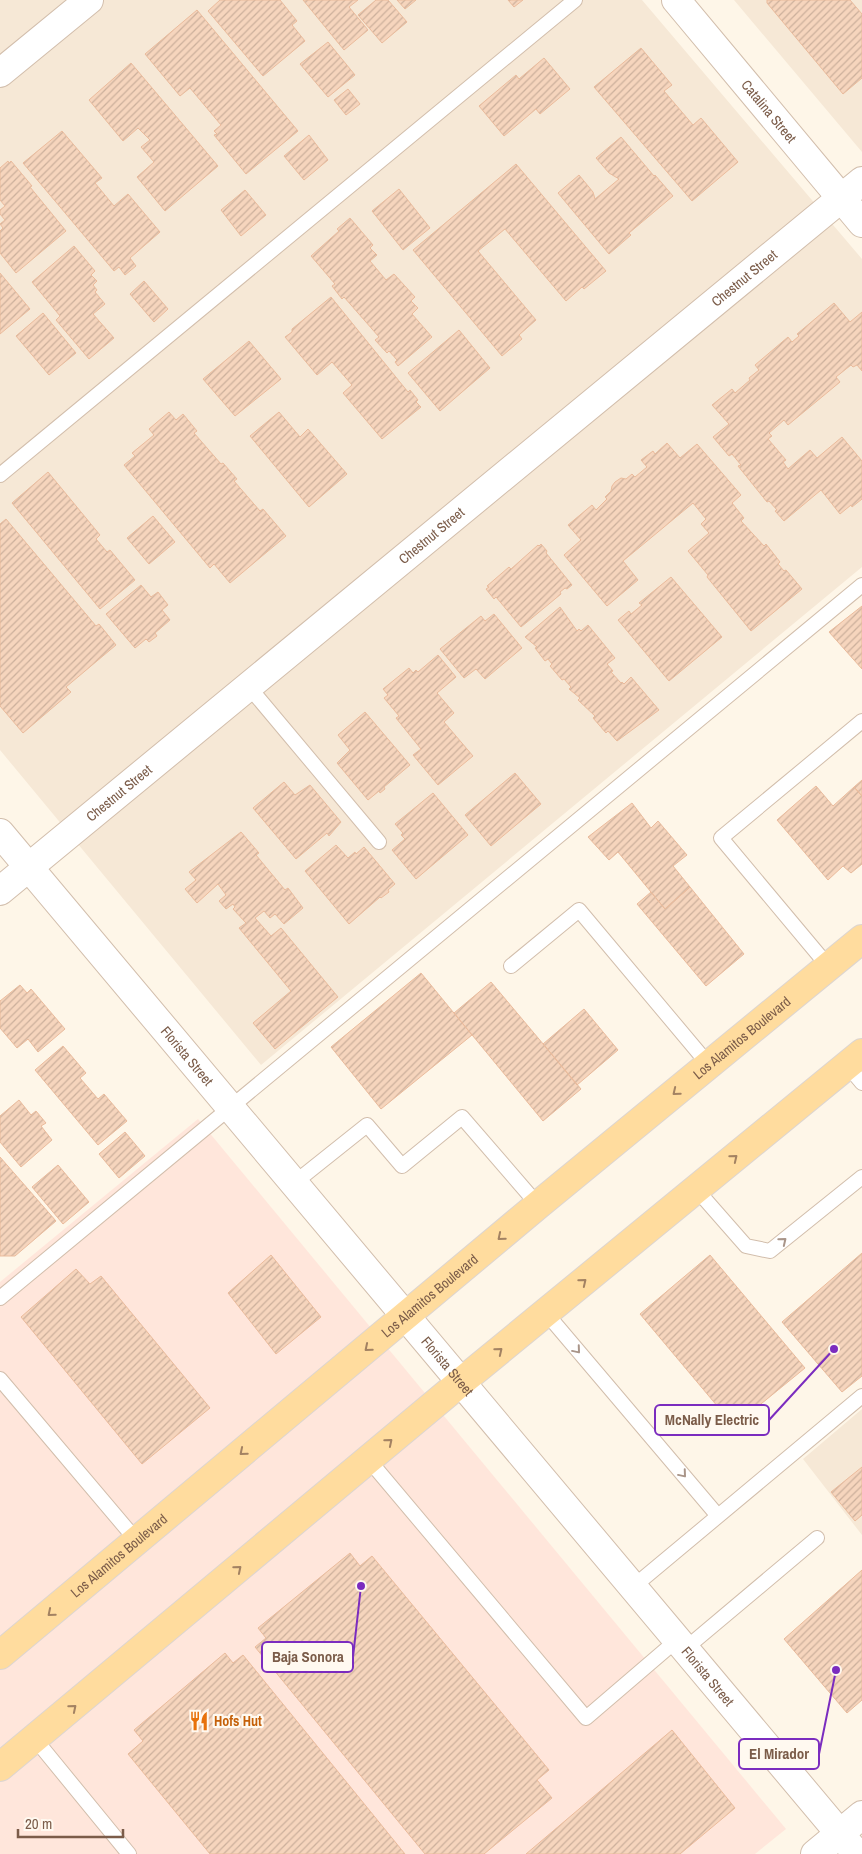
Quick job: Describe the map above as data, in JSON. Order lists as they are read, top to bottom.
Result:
{
  "streets": {
    "main road": ["Los Alamitos Boulevard"],
    "street": ["Catalina Street", "Chestnut Street", "Florista Street"]
  },
  "crossings": [
    ["Catalina Street", "Chestnut Street"],
    ["Chestnut Street", "Florista Street"],
    ["Los Alamitos Boulevard", "Florista Street"]
  ],
  "places": {
    "other": ["McNally Electric", "Baja Sonora", "El Mirador"],
    "restaurant": ["Hofs Hut"]
  },
  "scale_bar": "20 m"
}
